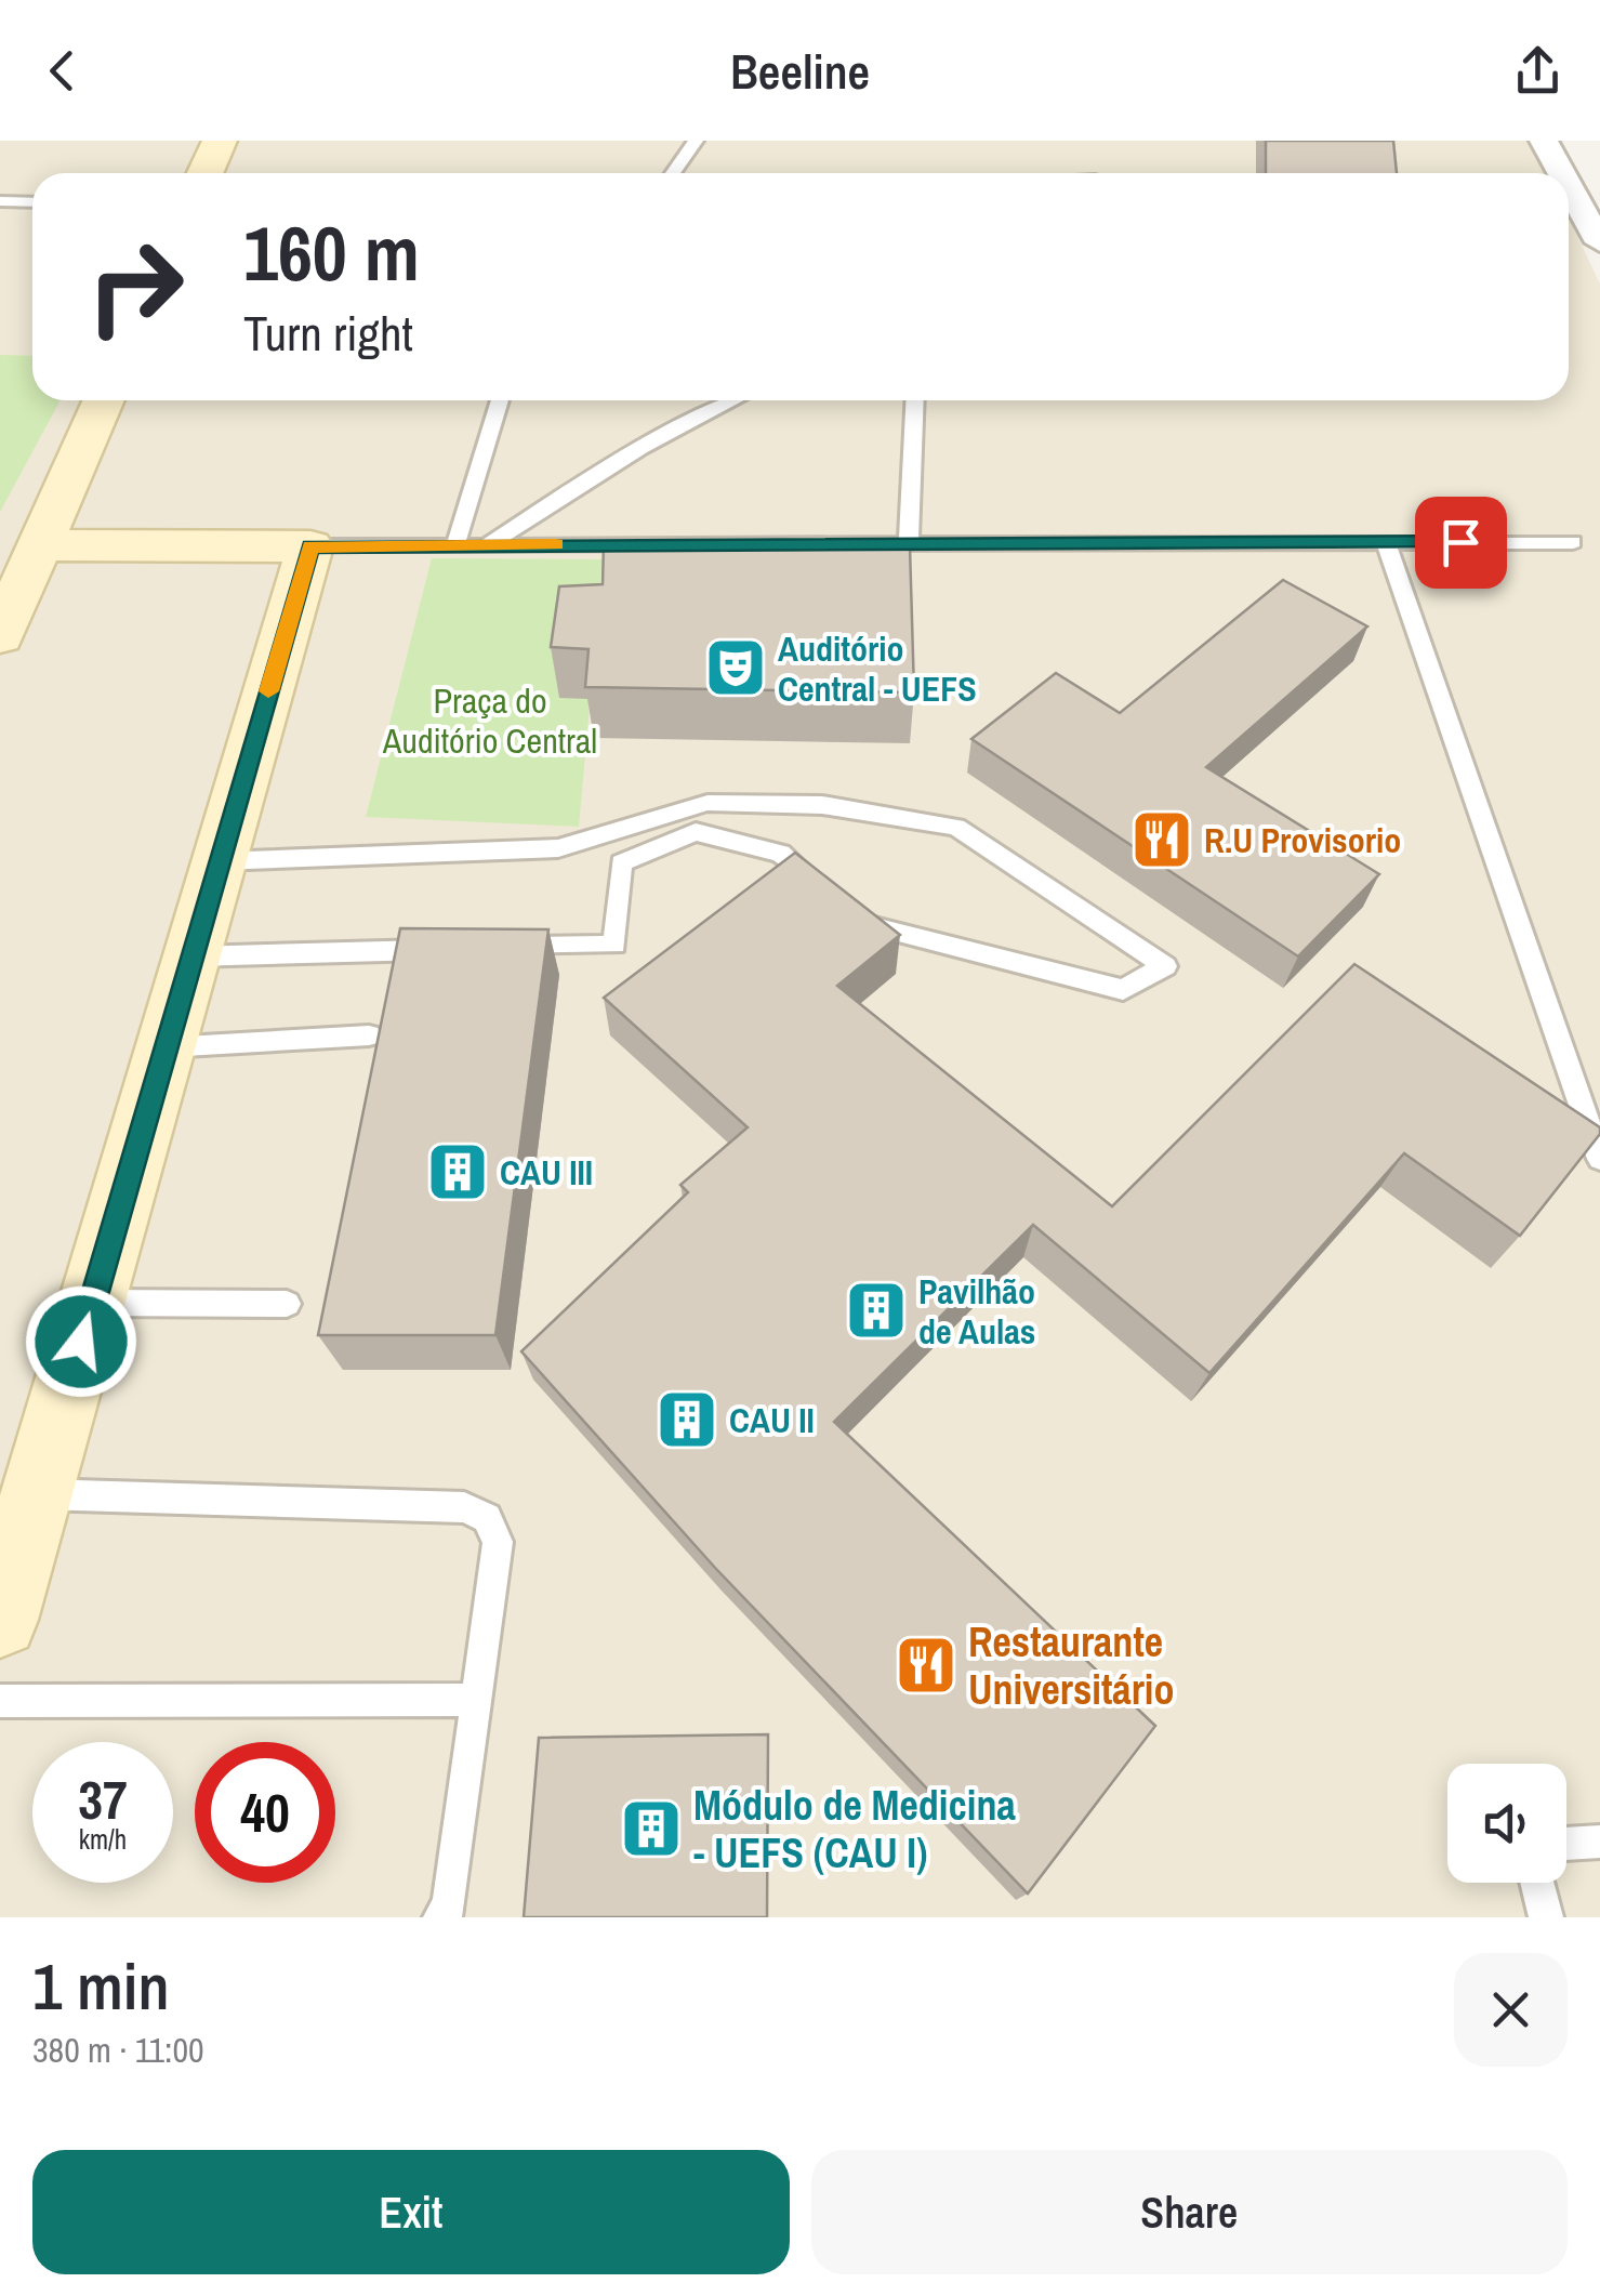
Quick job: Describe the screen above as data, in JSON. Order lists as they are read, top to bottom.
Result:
{
  "parks": ["Praça do Auditório Central"],
  "places": {
    "theatre": ["Auditório Central - UEFS"],
    "restaurant": ["R.U Provisorio", "Restaurante Universitário"],
    "building": [
      "CAU III",
      "Pavilhão de Aulas",
      "CAU II",
      "Módulo de Medicina - UEFS (CAU I)"
    ]
  },
  "page": {
    "header": "Beeline",
    "turn": ["160 m", "Turn right"],
    "speed": "37 km/h",
    "limit": "40",
    "heading": ["1 min", "380 m · 11:00"],
    "buttons": ["Exit", "Share"]
  }
}
